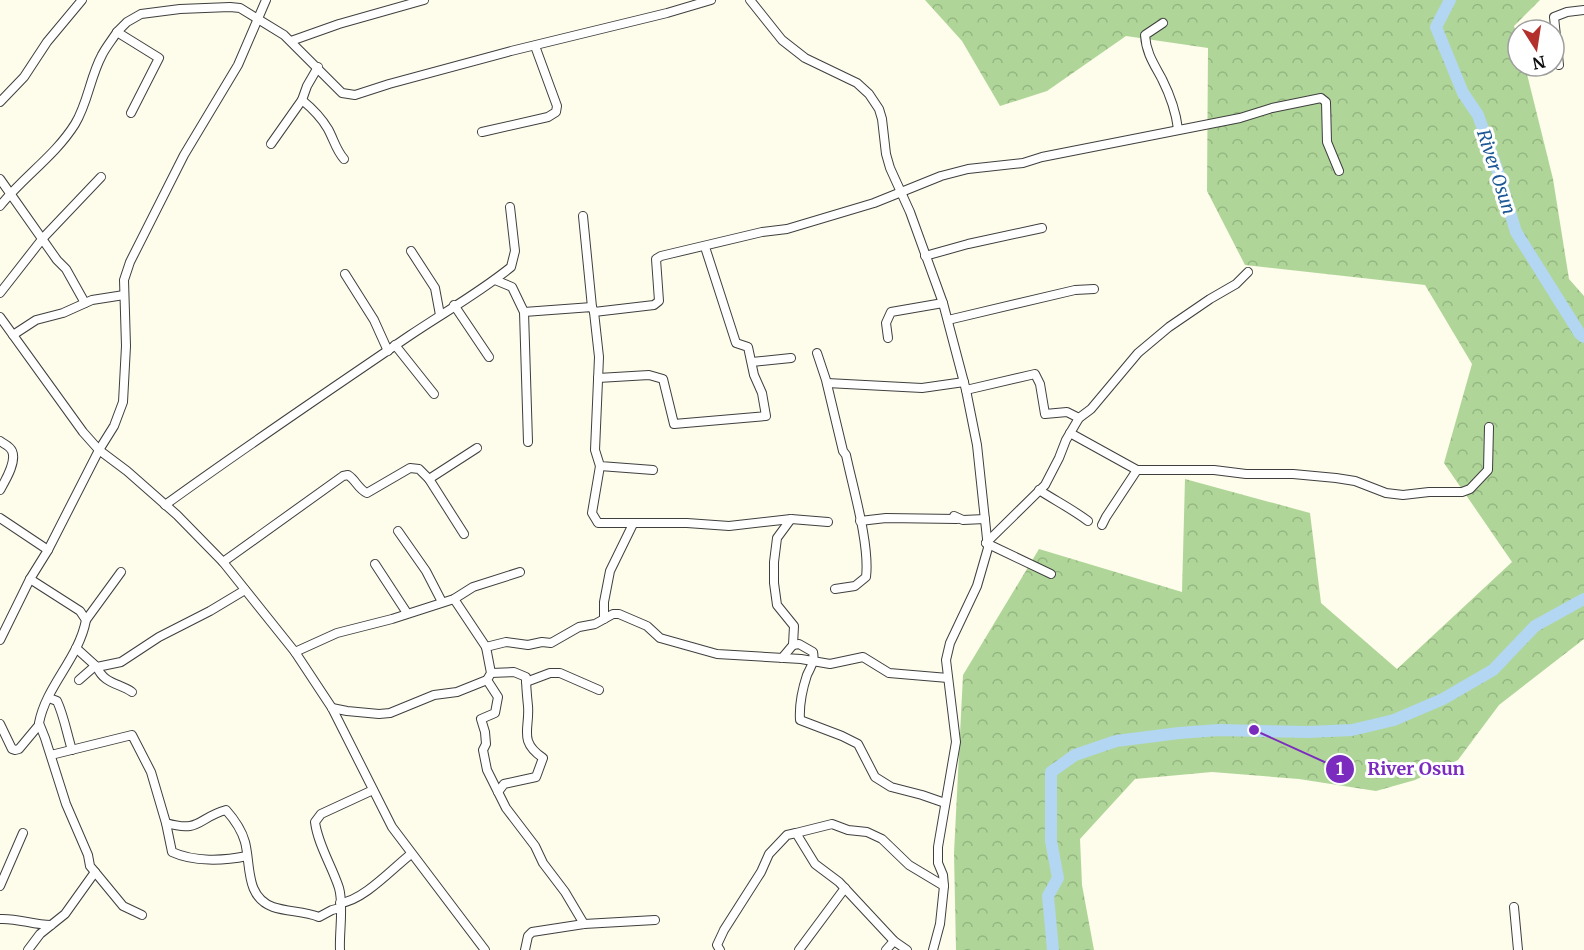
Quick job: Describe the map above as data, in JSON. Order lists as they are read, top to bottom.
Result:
{
  "water": ["River Osun"],
  "places": ["River Osun"],
  "north": "bottom"
}
